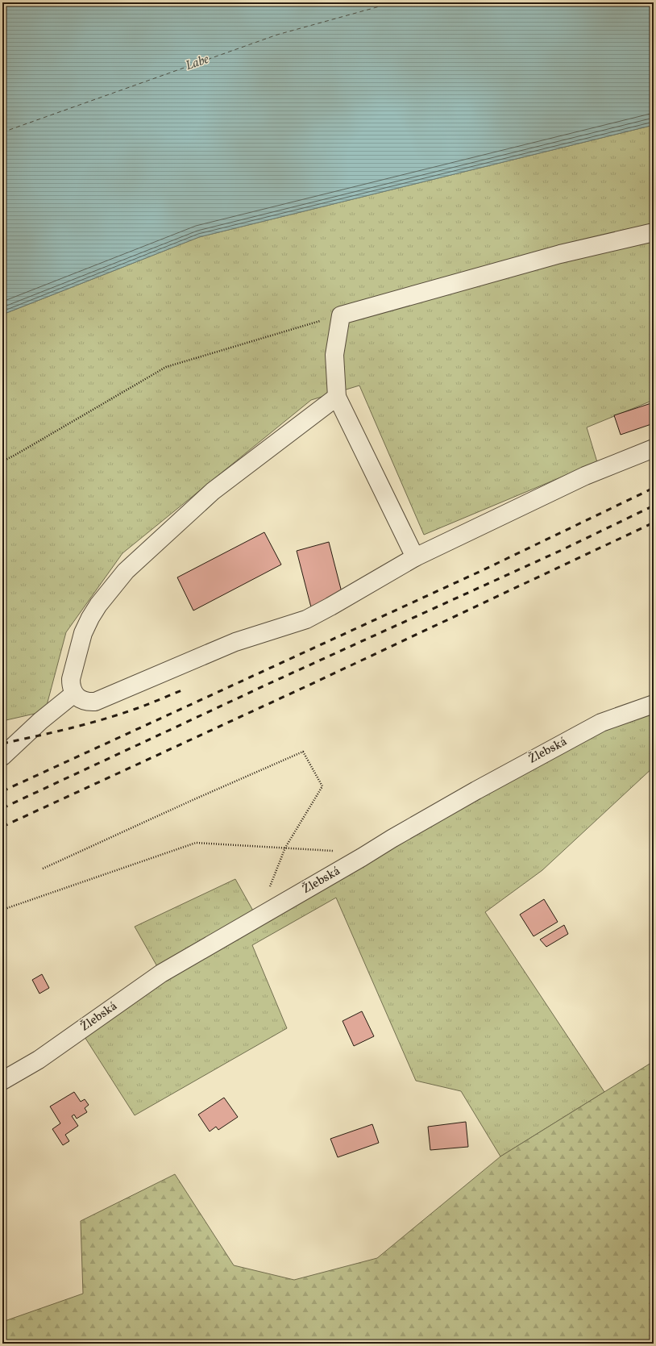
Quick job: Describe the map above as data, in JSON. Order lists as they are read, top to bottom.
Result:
{
  "streets": {
    "street": ["Žlebská"]
  },
  "water": ["Labe"]
}
